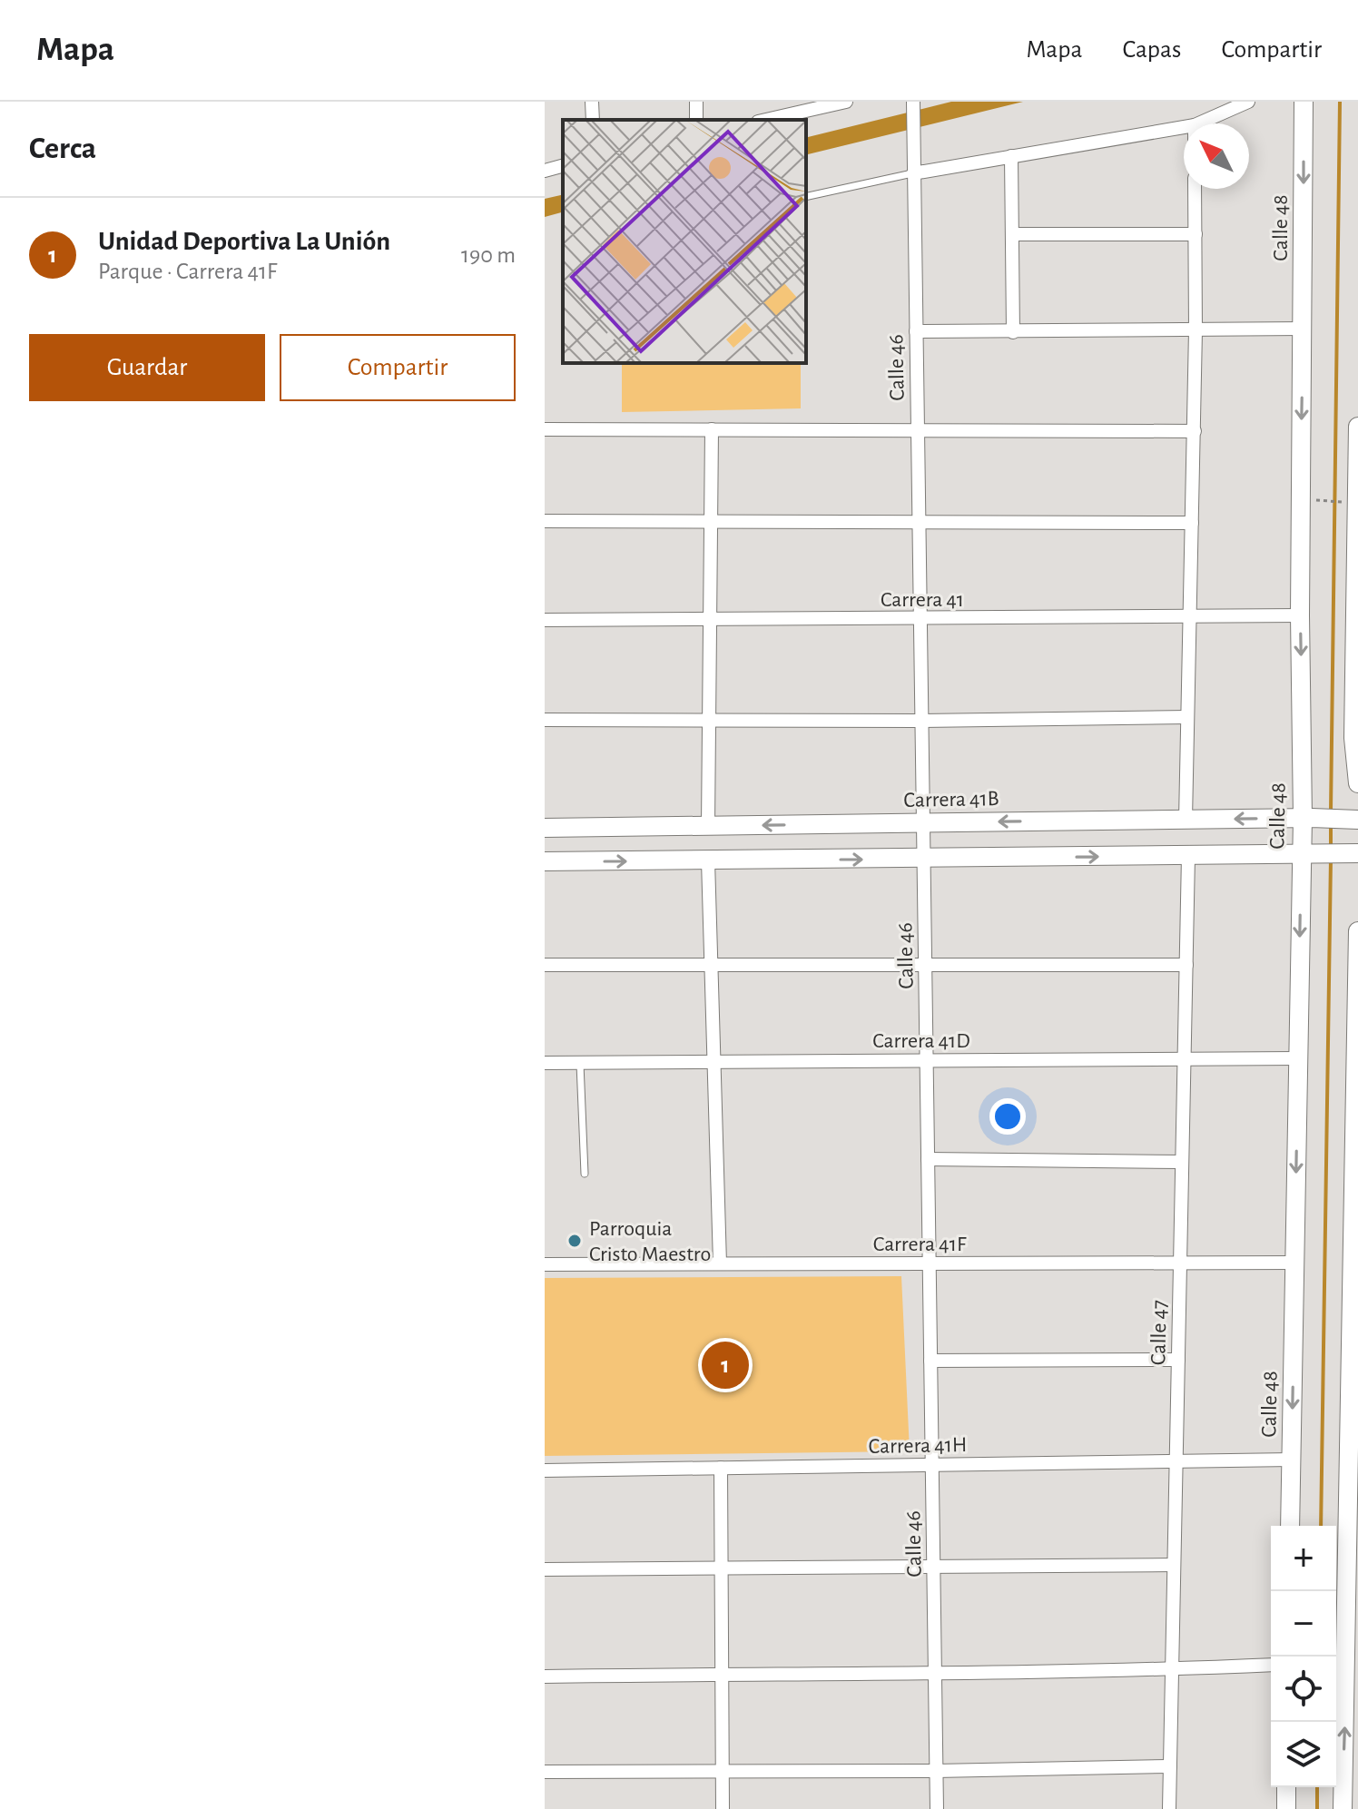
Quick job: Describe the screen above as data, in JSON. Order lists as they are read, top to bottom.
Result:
{
  "streets": {
    "street": [
      "Calle 48",
      "Calle 46",
      "Carrera 41",
      "Carrera 41B",
      "Carrera 41D",
      "Carrera 41F",
      "Calle 47",
      "Carrera 41H"
    ]
  },
  "crossings": [
    ["Calle 48", "Carrera 41"],
    ["Calle 48", "Carrera 41B"],
    ["Calle 48", "Carrera 41D"],
    ["Calle 48", "Carrera 41F"],
    ["Calle 48", "Carrera 41H"],
    ["Calle 46", "Carrera 41"],
    ["Calle 46", "Carrera 41B"],
    ["Calle 46", "Carrera 41D"],
    ["Calle 46", "Carrera 41F"],
    ["Calle 46", "Carrera 41H"],
    ["Carrera 41D", "Calle 47"],
    ["Carrera 41F", "Calle 47"],
    ["Calle 47", "Carrera 41H"]
  ],
  "places": ["Parroquia Cristo Maestro"],
  "north": "top left",
  "page": {
    "header": "Mapa",
    "nav": ["Mapa", "Capas", "Compartir"],
    "heading": "Cerca",
    "list": [
      {
        "mark": "1",
        "name": "Unidad Deportiva La Unión",
        "note": "Parque · Carrera 41F",
        "value": "190 m"
      }
    ],
    "buttons": ["Guardar", "Compartir"],
    "pins": "1",
    "map_buttons": ["+", "−"]
  }
}
